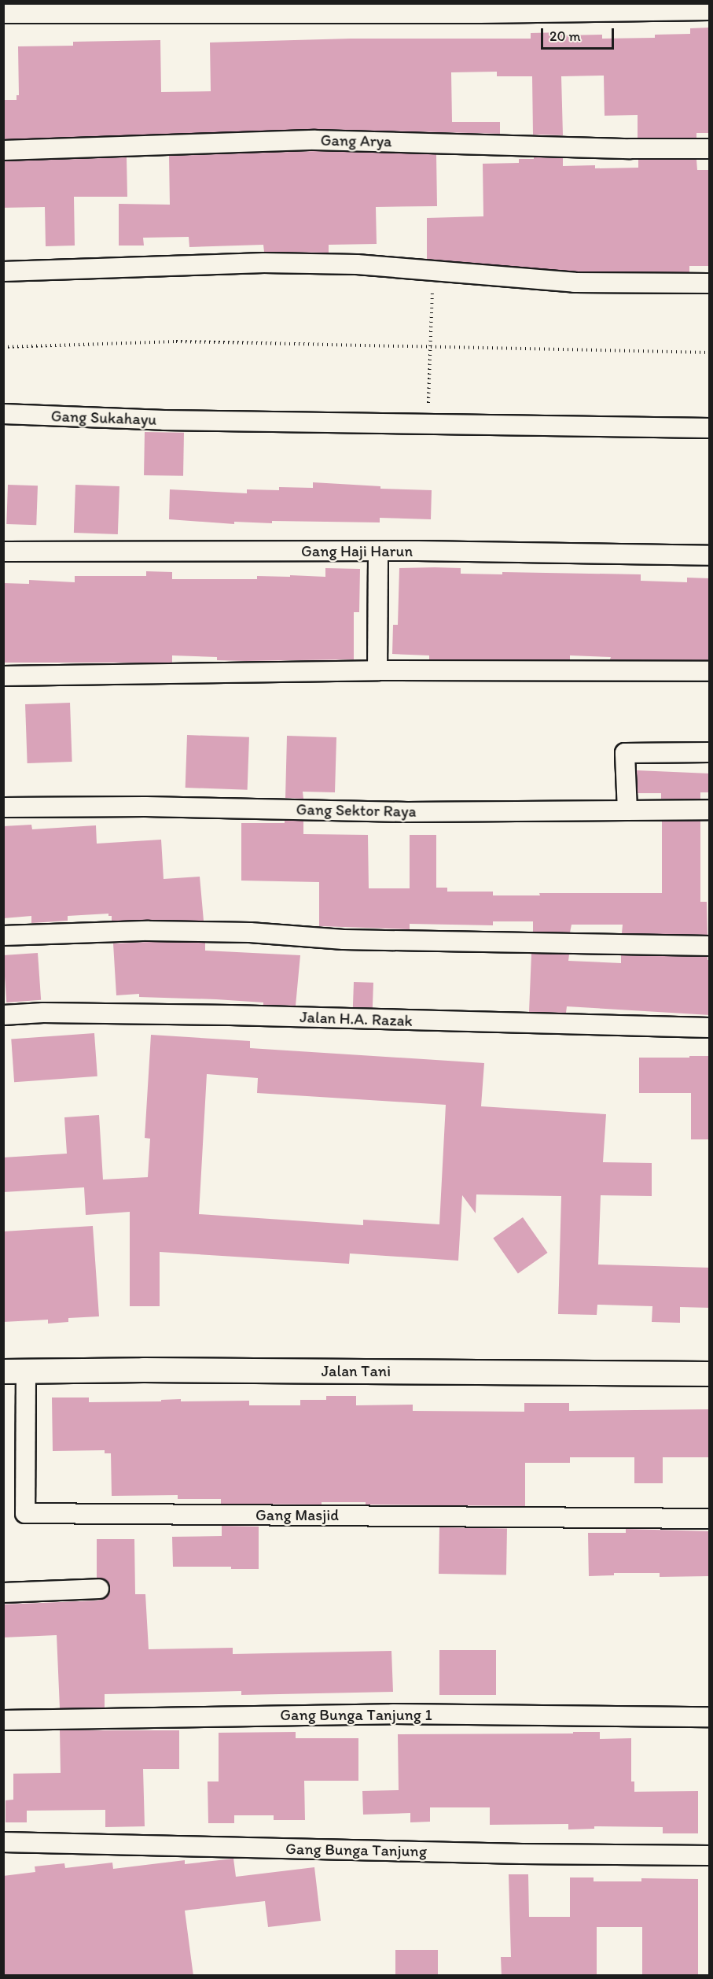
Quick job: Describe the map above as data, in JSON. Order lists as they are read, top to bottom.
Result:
{
  "streets": {
    "street": [
      "Gang Arya",
      "Gang Sukahayu",
      "Gang Haji Harun",
      "Gang Sektor Raya",
      "Jalan H.A. Razak",
      "Jalan Tani",
      "Gang Masjid",
      "Gang Bunga Tanjung 1",
      "Gang Bunga Tanjung"
    ]
  },
  "crossings": [
    ["Jalan Tani", "Gang Masjid"]
  ],
  "scale_bar": "20 m"
}
